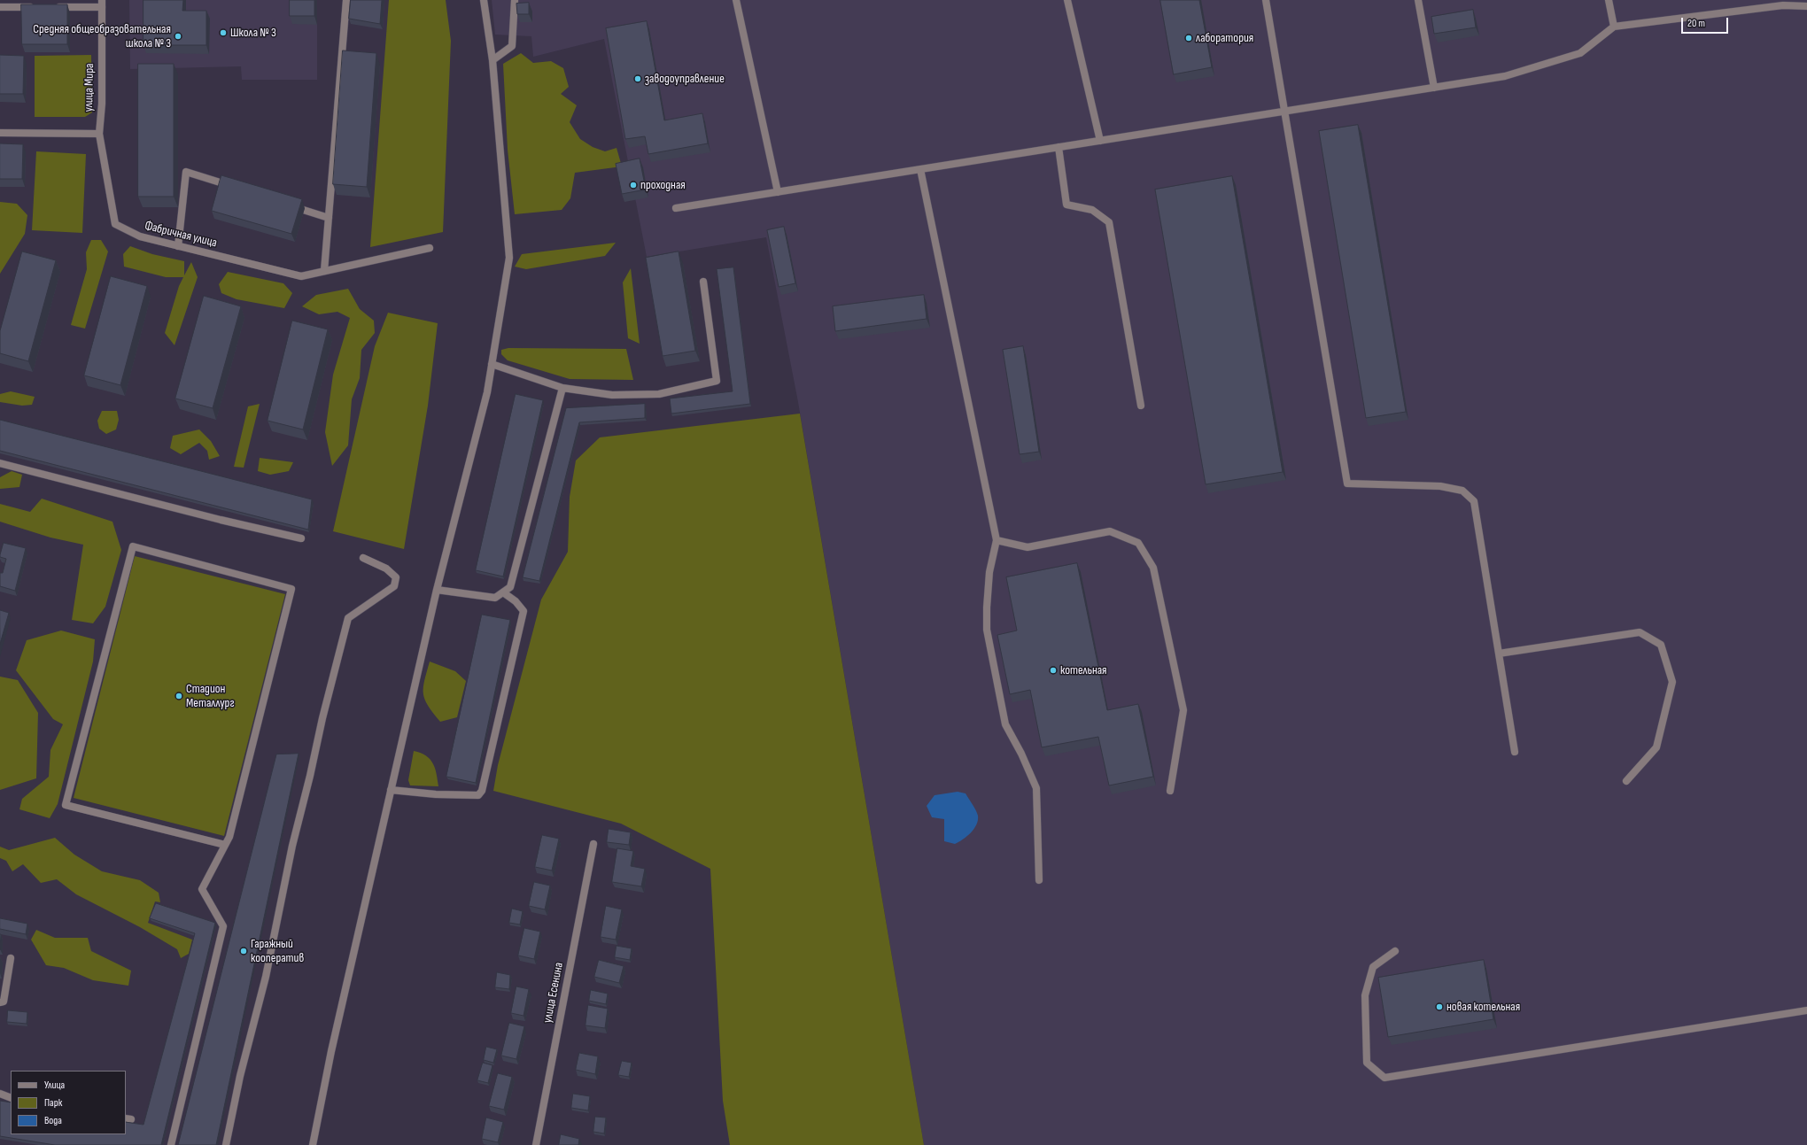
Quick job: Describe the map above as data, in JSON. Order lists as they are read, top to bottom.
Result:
{
  "streets": {
    "street": ["улица Мира", "Фабричная улица", "улица Есенина"]
  },
  "crossings": [
    ["улица Мира", "Фабричная улица"]
  ],
  "places": [
    "Школа № 3",
    "Средняя общеобразовательная школа № 3",
    "лаборатория",
    "заводоуправление",
    "проходная",
    "котельная",
    "Стадион Металлург",
    "Гаражный кооператив",
    "новая котельная"
  ],
  "legend": ["Улица", "Парк", "Вода"],
  "scale_bar": "20 m"
}
